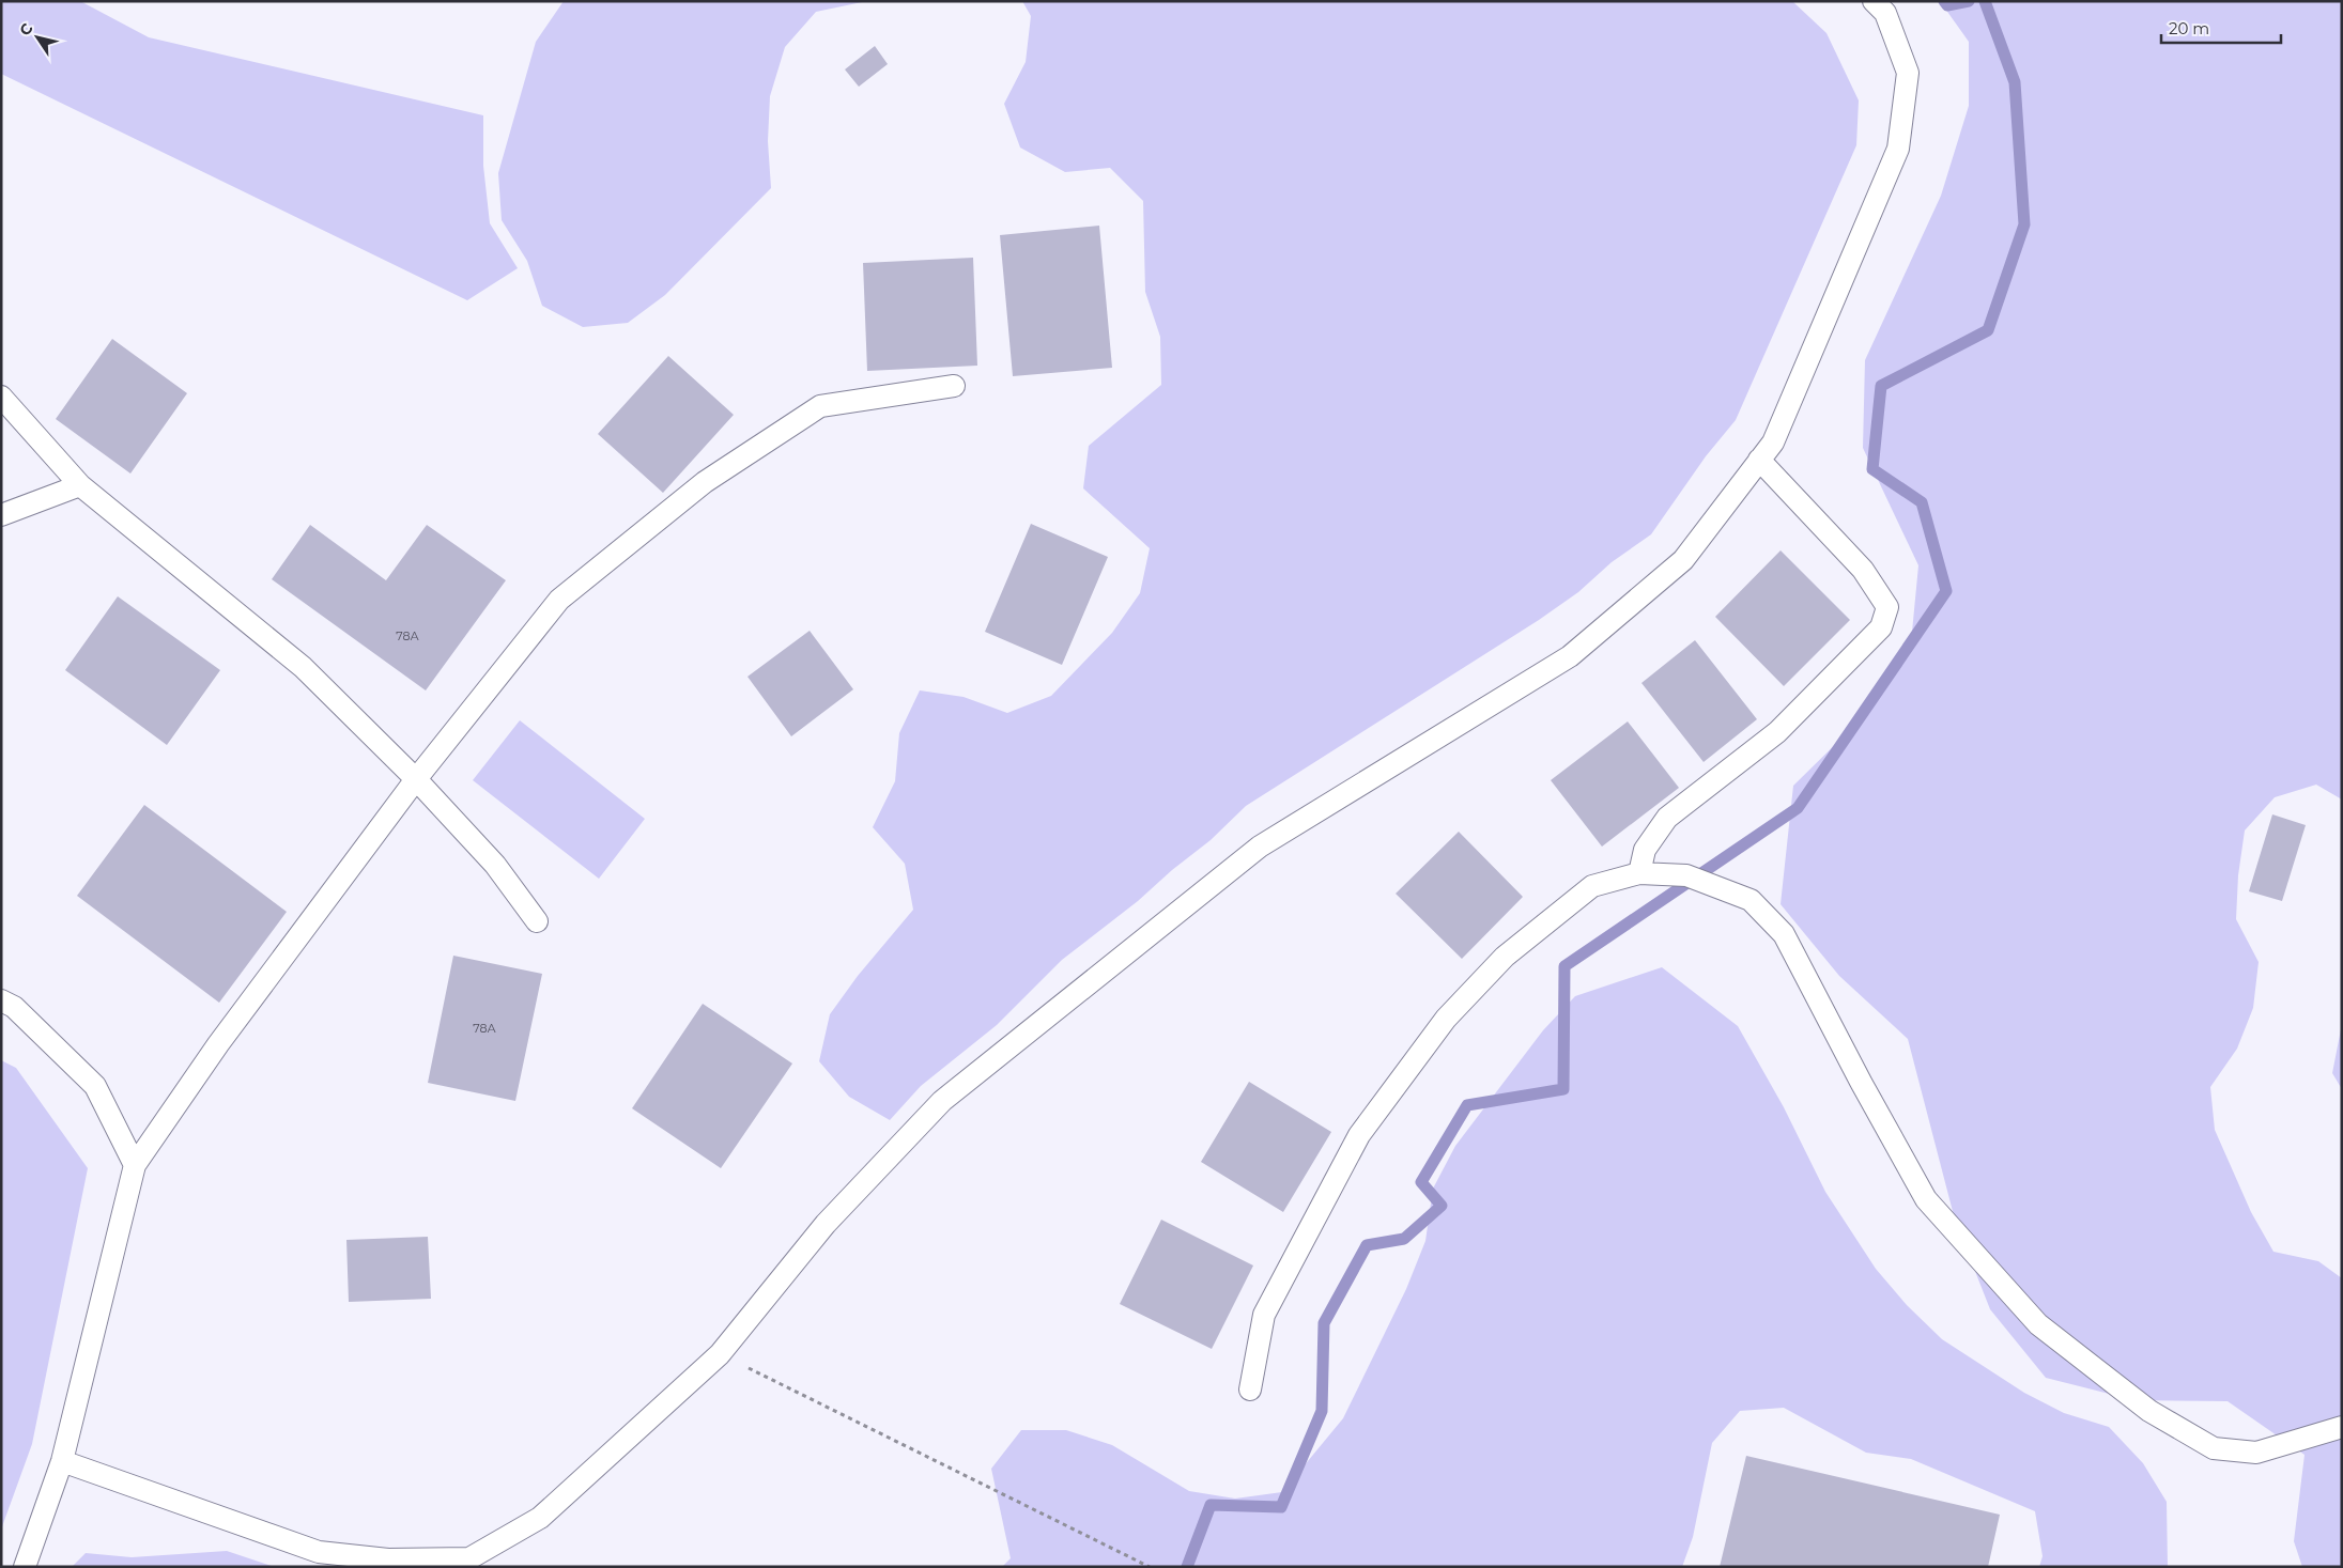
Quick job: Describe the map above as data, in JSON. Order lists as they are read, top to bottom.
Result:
{
  "house_numbers": ["78А", "78А"],
  "scale_bar": "20 m",
  "north": "top left"
}
